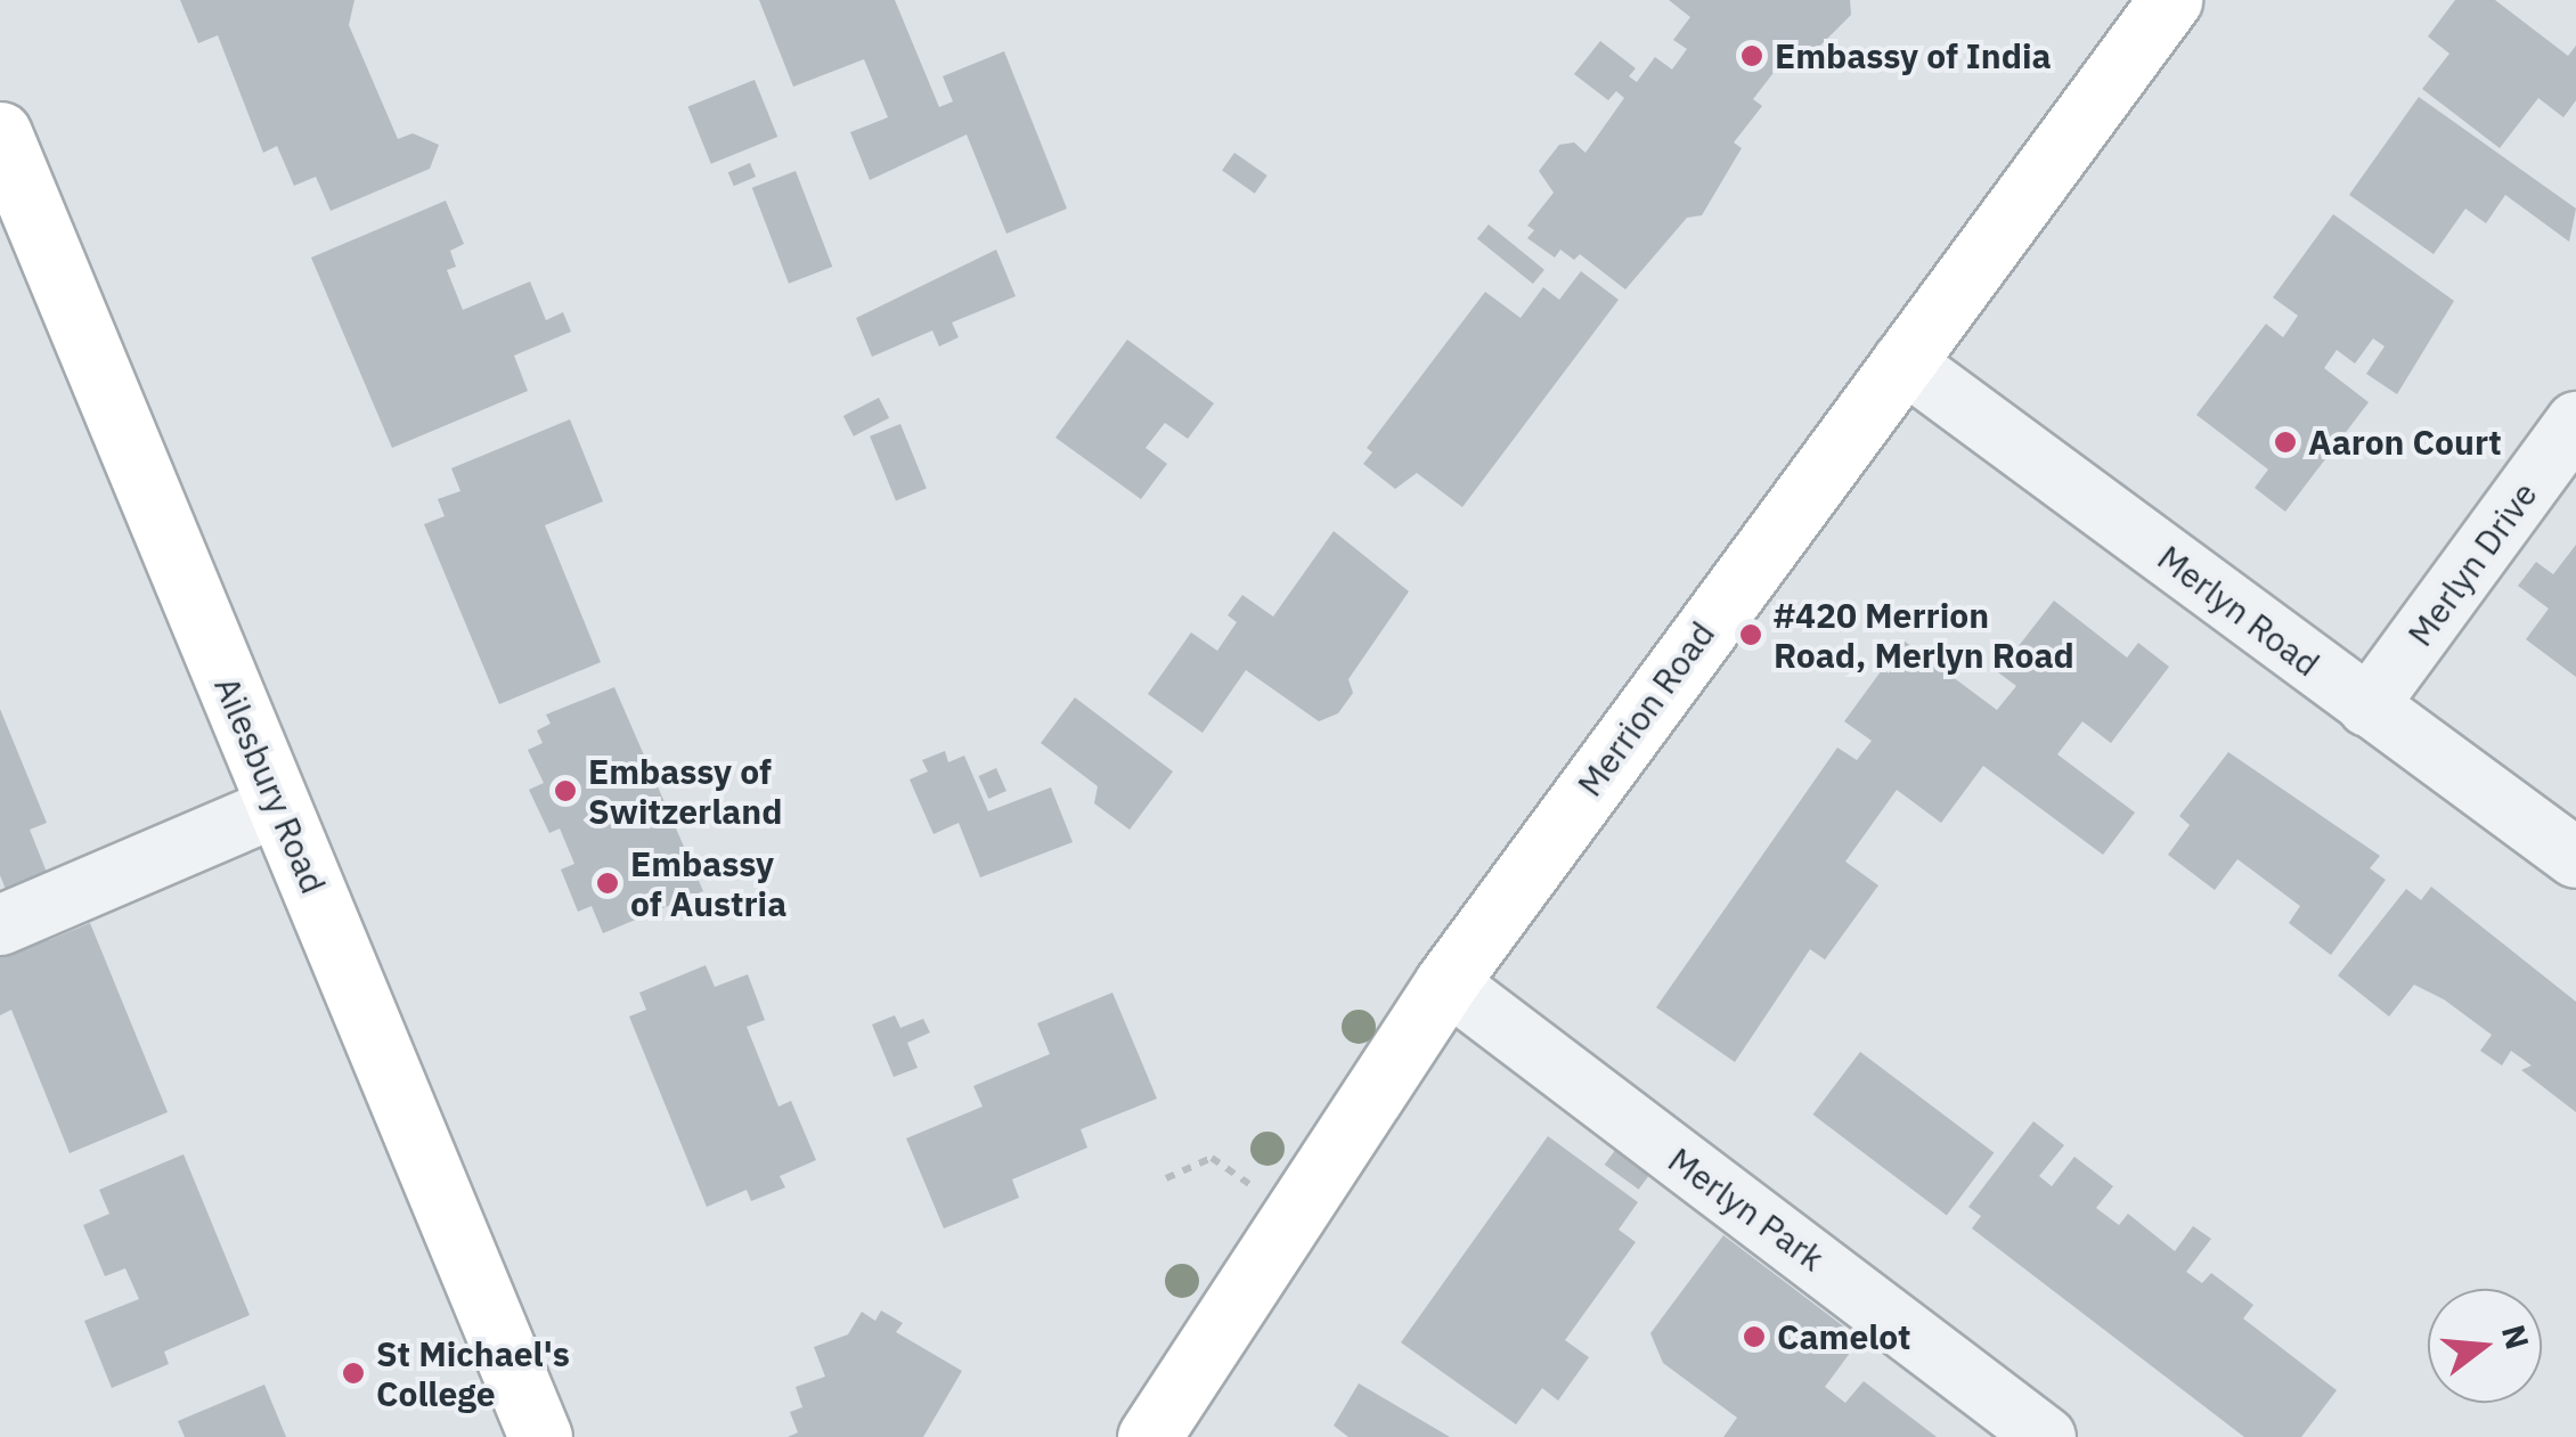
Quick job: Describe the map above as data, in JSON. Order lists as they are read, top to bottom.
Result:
{
  "streets": {
    "main road": ["Merrion Road", "Ailesbury Road"],
    "street": ["Merlyn Drive", "Merlyn Road", "Merlyn Park"]
  },
  "crossings": [
    ["Merlyn Drive", "Merlyn Road"],
    ["Merlyn Road", "Merrion Road"],
    ["Merrion Road", "Merlyn Park"]
  ],
  "places": [
    "Embassy of India",
    "Aaron Court",
    "#420 Merrion Road, Merlyn Road",
    "Embassy of Switzerland",
    "Embassy of Austria",
    "Camelot",
    "St Michael's College"
  ],
  "north": "right"
}
